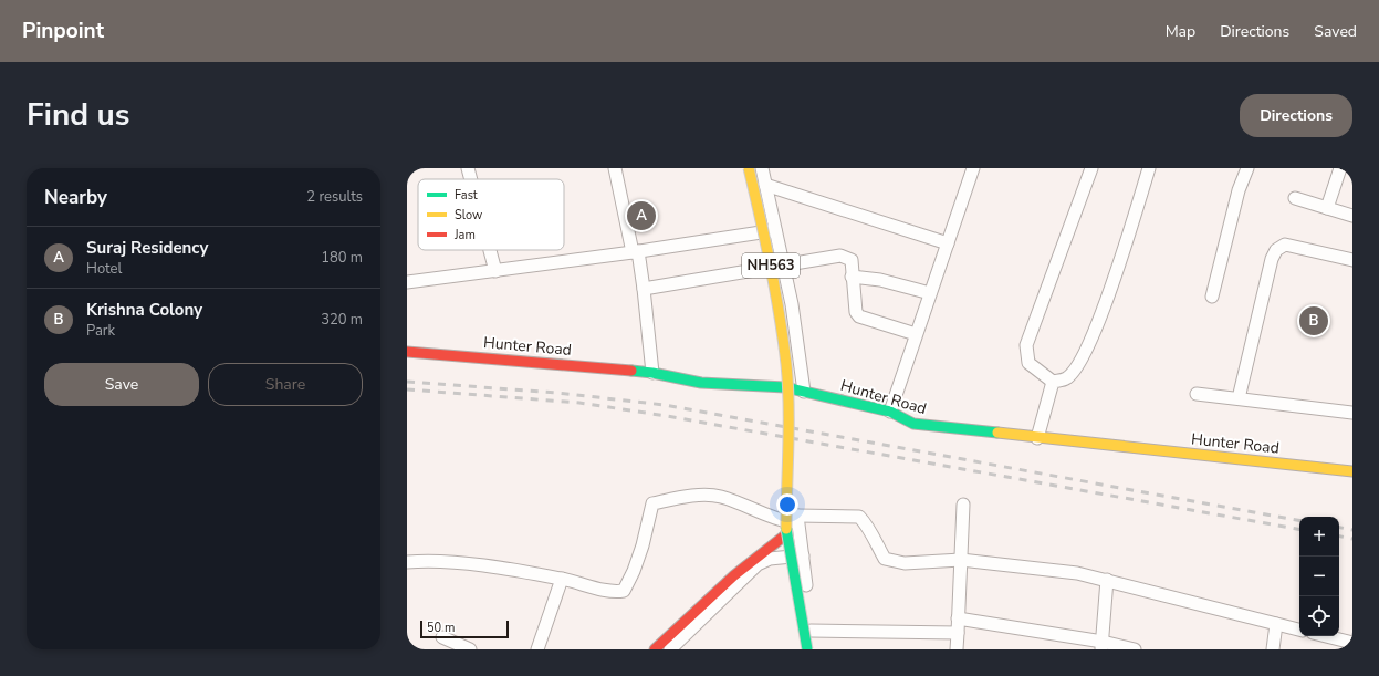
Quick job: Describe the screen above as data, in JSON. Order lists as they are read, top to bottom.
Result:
{
  "streets": {
    "main road": ["NH563", "Hunter Road"]
  },
  "legend": ["Fast", "Slow", "Jam"],
  "scale_bar": "50 m",
  "page": {
    "header": "Pinpoint",
    "nav": ["Map", "Directions", "Saved"],
    "title": "Find us",
    "buttons": [
      "Directions",
      ["Save", "Share"]
    ],
    "heading": ["Nearby", "2 results"],
    "pins": ["A", "B"],
    "list": [
      {
        "mark": "A",
        "name": "Suraj Residency",
        "note": "Hotel",
        "value": "180 m"
      },
      {
        "mark": "B",
        "name": "Krishna Colony",
        "note": "Park",
        "value": "320 m"
      }
    ],
    "map_buttons": ["+", "−"],
    "scale": "50 m"
  }
}
